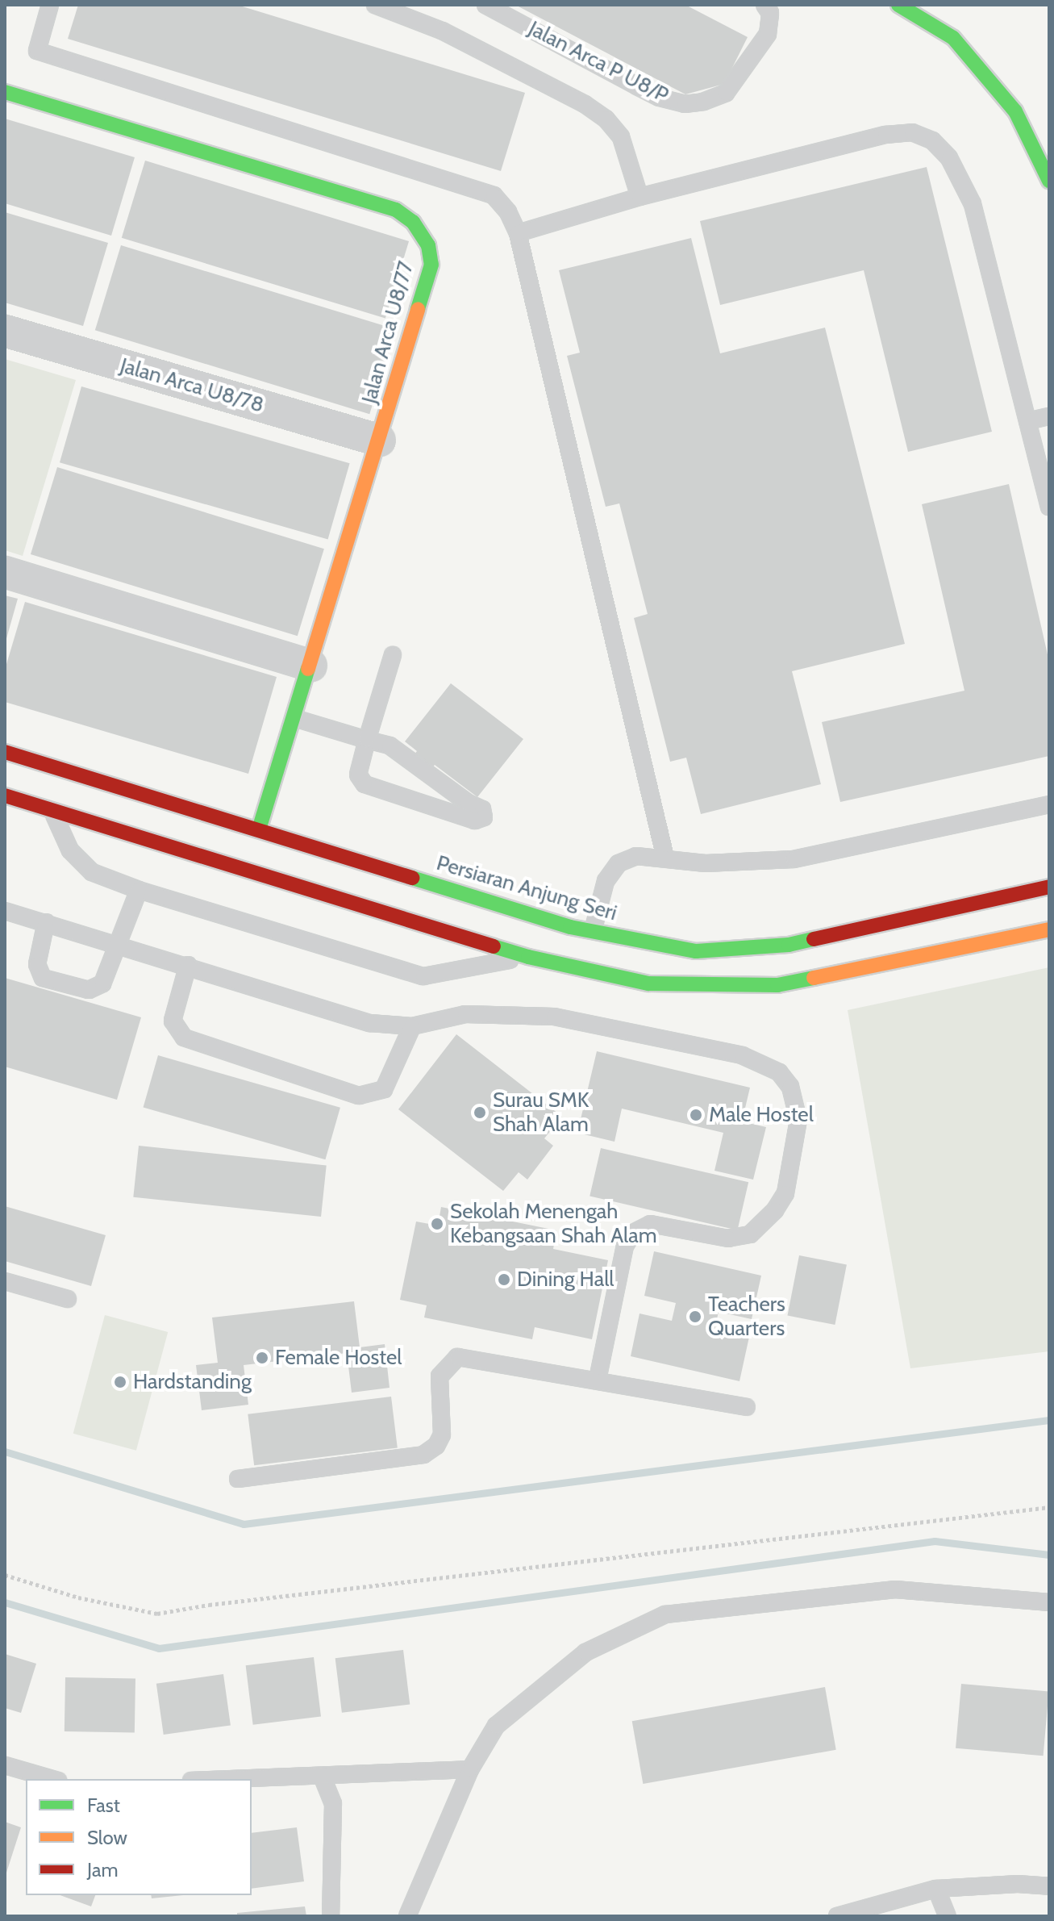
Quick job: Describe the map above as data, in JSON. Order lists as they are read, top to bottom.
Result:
{
  "streets": {
    "street": ["Jalan Arca U8/77", "Jalan Arca U8/78", "Persiaran Anjung Seri"],
    "lane": ["Jalan Arca P U8/P"]
  },
  "crossings": [
    ["Jalan Arca U8/77", "Jalan Arca U8/78"],
    ["Jalan Arca U8/77", "Persiaran Anjung Seri"]
  ],
  "places": [
    "Surau SMK Shah Alam",
    "Male Hostel",
    "Sekolah Menengah Kebangsaan Shah Alam",
    "Dining Hall",
    "Teachers Quarters",
    "Female Hostel",
    "Hardstanding"
  ],
  "legend": ["Fast", "Slow", "Jam"]
}
